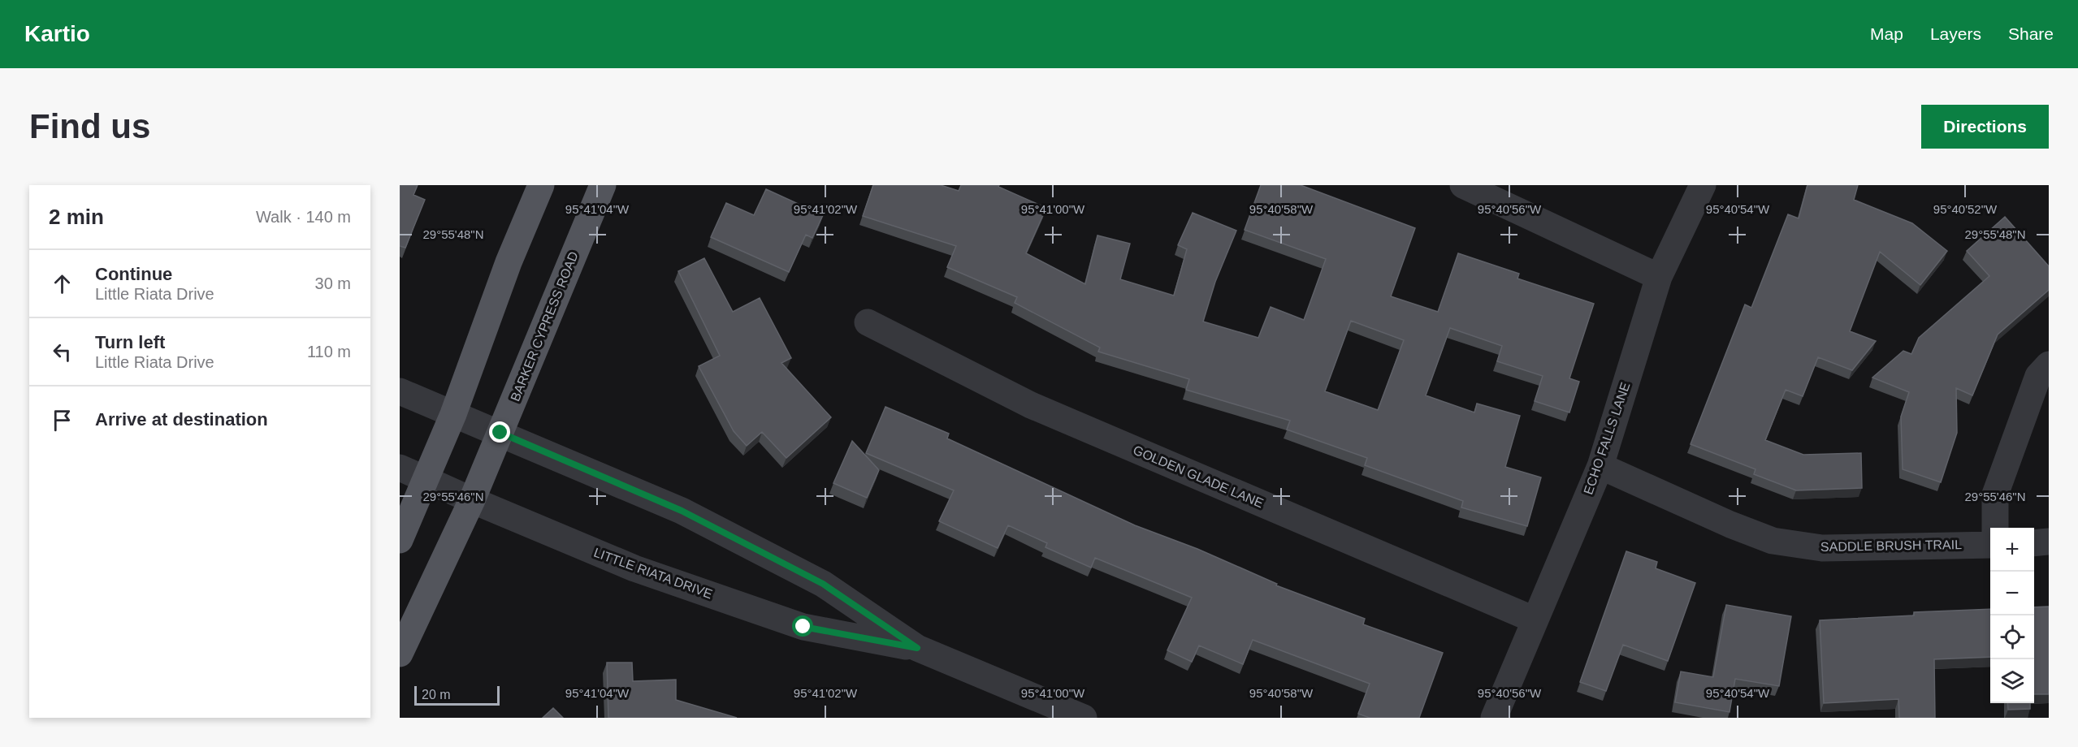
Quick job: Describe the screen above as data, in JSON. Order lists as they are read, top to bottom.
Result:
{
  "streets": {
    "main road": ["BARKER CYPRESS ROAD"],
    "street": [
      "ECHO FALLS LANE",
      "GOLDEN GLADE LANE",
      "SADDLE BRUSH TRAIL",
      "LITTLE RIATA DRIVE"
    ]
  },
  "crossings": [
    ["BARKER CYPRESS ROAD", "LITTLE RIATA DRIVE"],
    ["ECHO FALLS LANE", "GOLDEN GLADE LANE"],
    ["ECHO FALLS LANE", "SADDLE BRUSH TRAIL"]
  ],
  "scale_bar": "20 m",
  "page": {
    "header": "Kartio",
    "nav": ["Map", "Layers", "Share"],
    "buttons": "Directions",
    "title": "Find us",
    "heading": ["2 min", "Walk · 140 m"],
    "list": [
      ["Continue", "Little Riata Drive", "30 m"],
      ["Turn left", "Little Riata Drive", "110 m"],
      "Arrive at destination"
    ],
    "map_buttons": ["+", "−"],
    "scale": "20 m"
  },
  "coordinates": [
    "95°41'04\"W",
    "95°41'02\"W",
    "95°41'00\"W",
    "95°40'58\"W",
    "95°40'56\"W",
    "95°40'54\"W",
    "95°40'52\"W",
    "29°55'48\"N",
    "29°55'46\"N"
  ]
}
